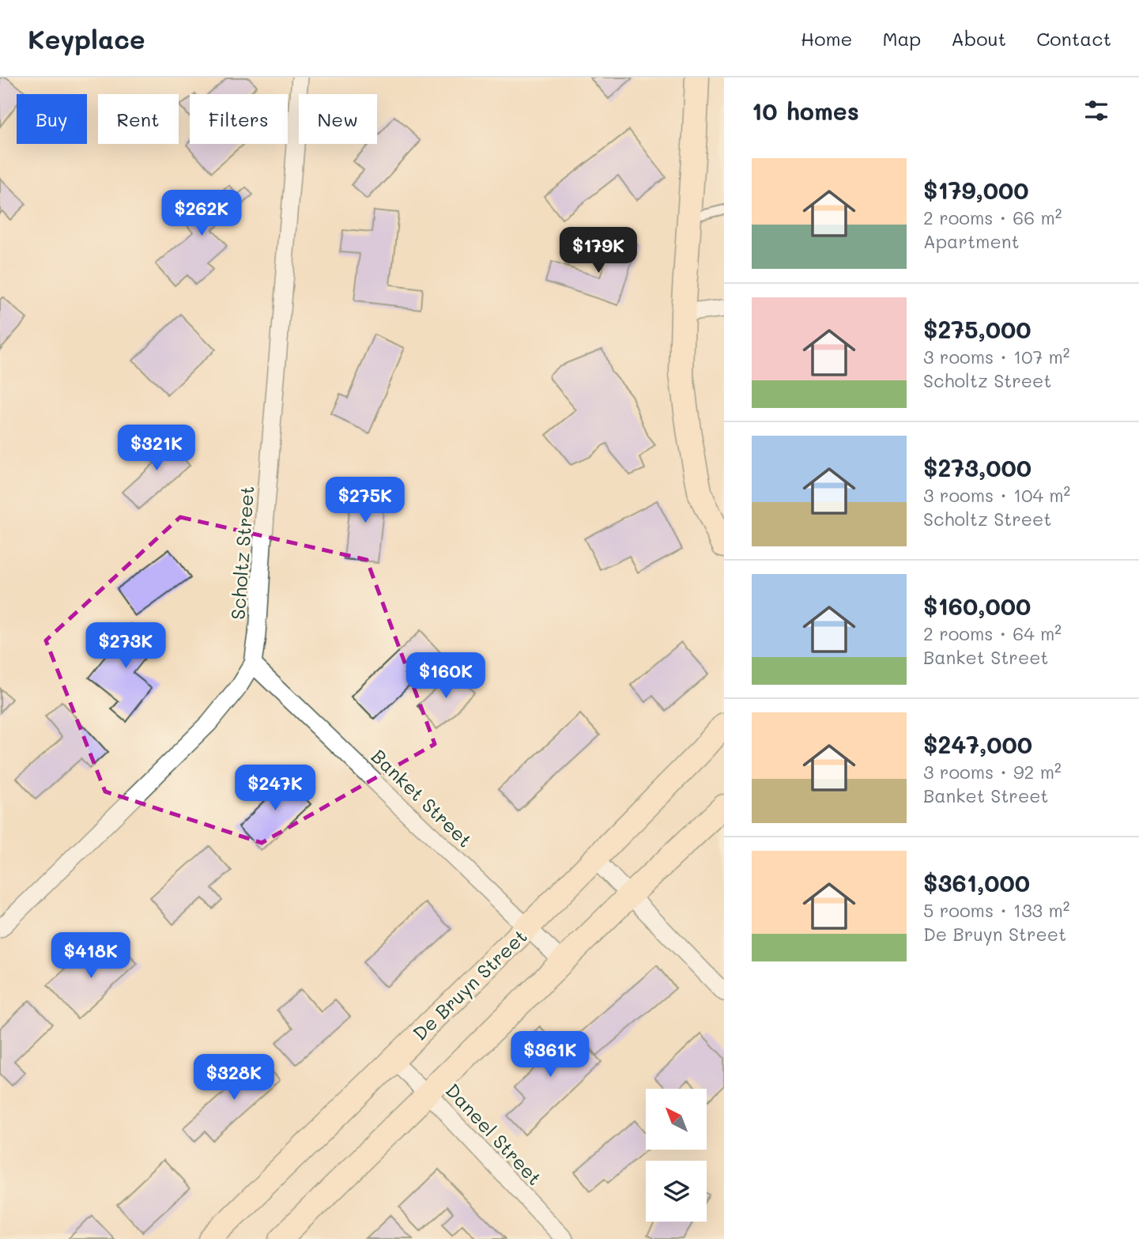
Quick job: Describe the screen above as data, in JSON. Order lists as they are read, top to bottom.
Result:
{
  "streets": {
    "street": [
      "Scholtz Street",
      "Banket Street",
      "De Bruyn Street",
      "Daneel Street"
    ]
  },
  "crossings": [
    ["Scholtz Street", "Banket Street"],
    ["Banket Street", "De Bruyn Street"],
    ["De Bruyn Street", "Daneel Street"]
  ],
  "north": "top left",
  "page": {
    "header": "Keyplace",
    "nav": [
      "Home",
      "Map",
      "About",
      "Contact"
    ],
    "heading": "10 homes",
    "chip": [
      "Buy",
      "Rent",
      "Filters",
      "New"
    ],
    "list": [
      {
        "name": "$179,000",
        "note": "2 rooms · 66 m² · Apartment"
      },
      {
        "name": "$275,000",
        "note": "3 rooms · 107 m² · Scholtz Street"
      },
      {
        "name": "$273,000",
        "note": "3 rooms · 104 m² · Scholtz Street"
      },
      {
        "name": "$160,000",
        "note": "2 rooms · 64 m² · Banket Street"
      },
      {
        "name": "$247,000",
        "note": "3 rooms · 92 m² · Banket Street"
      },
      {
        "name": "$361,000",
        "note": "5 rooms · 133 m² · De Bruyn Street"
      }
    ],
    "price": [
      "$262K",
      "$179K",
      "$321K",
      "$275K",
      "$273K",
      "$160K",
      "$247K",
      "$418K",
      "$361K",
      "$328K"
    ]
  }
}
